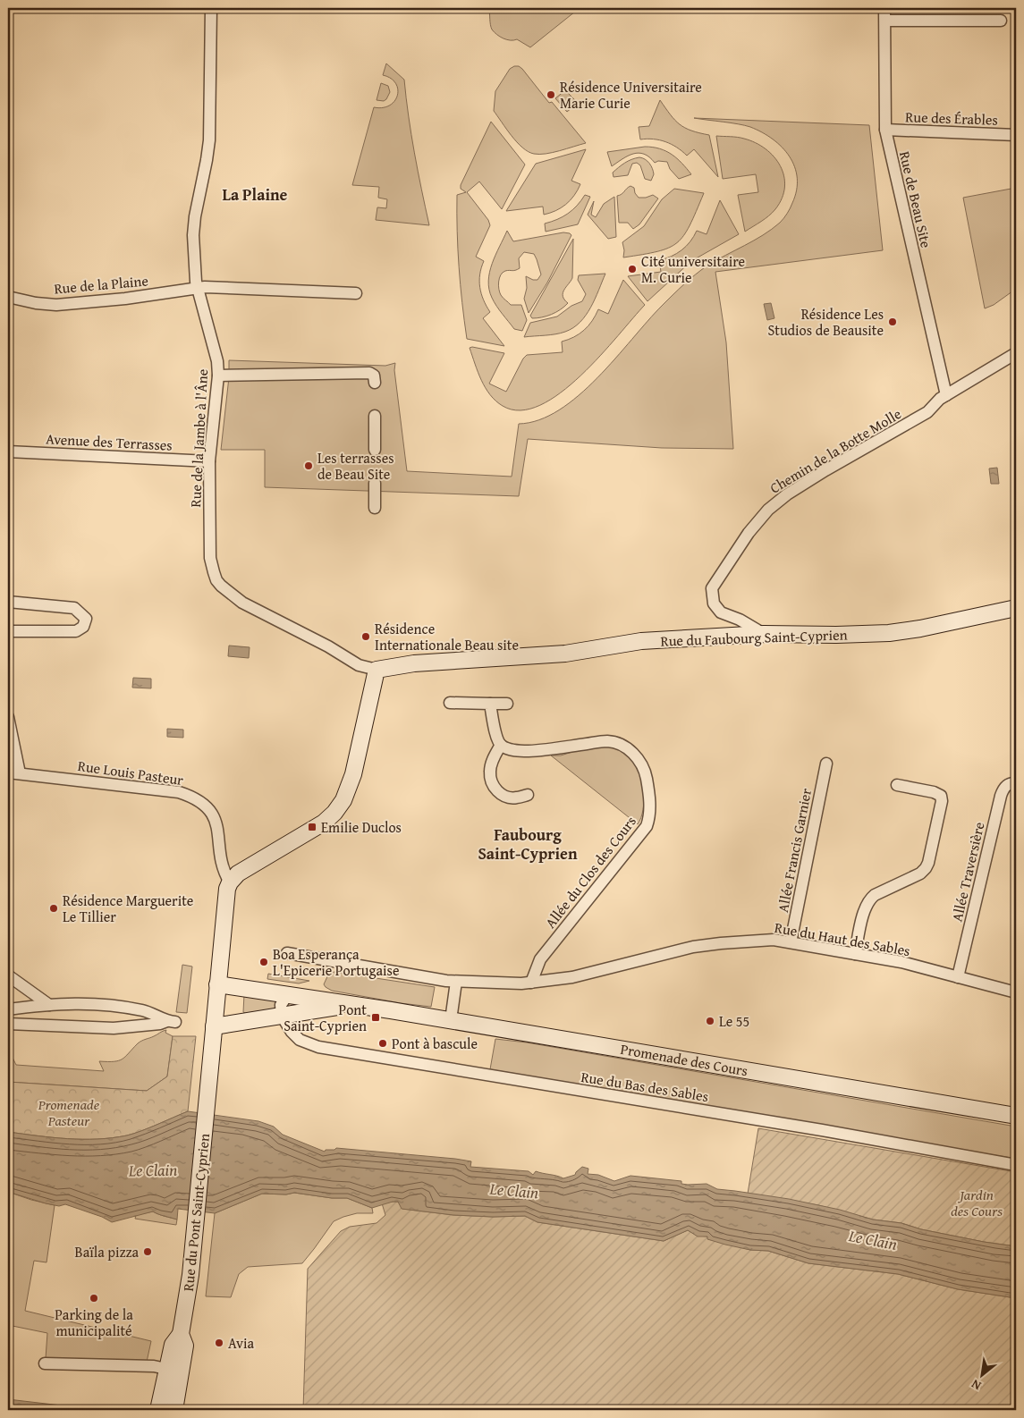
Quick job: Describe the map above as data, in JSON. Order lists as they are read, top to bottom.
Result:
{
  "streets": {
    "street": [
      "Rue des Érables",
      "Rue de Beau Site",
      "Rue de la Plaine",
      "Rue de la Jambe à l'Âne",
      "Avenue des Terrasses",
      "Chemin de la Botte Molle",
      "Rue du Faubourg Saint-Cyprien",
      "Rue Louis Pasteur",
      "Allée Francis Garnier",
      "Allée du Clos des Cours",
      "Allée Traversière",
      "Rue du Haut des Sables",
      "Promenade des Cours",
      "Rue du Bas des Sables",
      "Rue du Pont Saint-Cyprien"
    ]
  },
  "crossings": [
    ["Rue des Érables", "Rue de Beau Site"],
    ["Rue de Beau Site", "Chemin de la Botte Molle"],
    ["Rue de la Plaine", "Rue de la Jambe à l'Âne"],
    ["Rue de la Jambe à l'Âne", "Avenue des Terrasses"],
    ["Rue de la Jambe à l'Âne", "Rue du Faubourg Saint-Cyprien"],
    ["Chemin de la Botte Molle", "Rue du Faubourg Saint-Cyprien"],
    ["Allée Francis Garnier", "Rue du Haut des Sables"],
    ["Allée du Clos des Cours", "Rue du Haut des Sables"],
    ["Allée Traversière", "Rue du Haut des Sables"],
    ["Promenade des Cours", "Rue du Bas des Sables"],
    ["Promenade des Cours", "Rue du Pont Saint-Cyprien"]
  ],
  "districts": ["La Plaine", "Faubourg Saint-Cyprien"],
  "water": ["Le Clain"],
  "parks": ["Promenade Pasteur", "Jardin des Cours"],
  "places": {
    "other": [
      "Résidence Universitaire Marie Curie",
      "Cité universitaire M. Curie",
      "Résidence Les Studios de Beausite",
      "Les terrasses de Beau Site",
      "Résidence Internationale Beau site",
      "Résidence Marguerite Le Tillier",
      "Boa Esperança L'Epicerie Portugaise",
      "Le 55",
      "Pont à bascule",
      "Baïla pizza",
      "Parking de la municipalité",
      "Avia"
    ],
    "transit": ["Emilie Duclos", "Pont Saint-Cyprien"]
  },
  "north": "bottom left"
}
